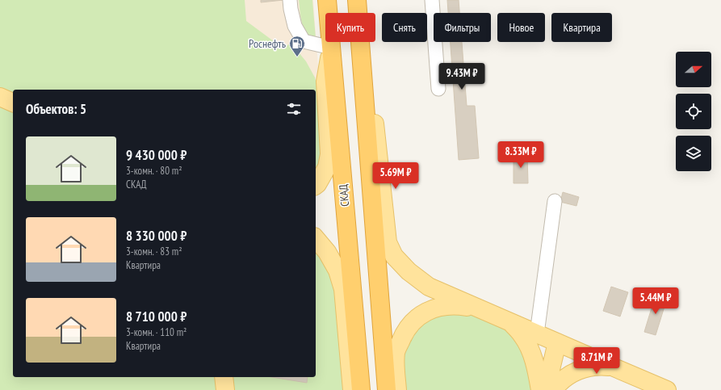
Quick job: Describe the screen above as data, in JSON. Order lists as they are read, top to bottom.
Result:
{
  "streets": {
    "highway": ["СКАД"]
  },
  "places": {
    "fuel station": ["Роснефть"]
  },
  "north": "right",
  "page": {
    "chip": [
      "Купить",
      "Снять",
      "Фильтры",
      "Новое",
      "Квартира"
    ],
    "price": [
      "9.43M ₽",
      "8.33M ₽",
      "5.69M ₽",
      "5.44M ₽",
      "8.71M ₽"
    ],
    "heading": "Объектов: 5",
    "list": [
      {
        "name": "9 430 000 ₽",
        "note": "3-комн. · 80 m² · СКАД"
      },
      {
        "name": "8 330 000 ₽",
        "note": "3-комн. · 83 m² · Квартира"
      },
      {
        "name": "8 710 000 ₽",
        "note": "3-комн. · 110 m² · Квартира"
      }
    ]
  }
}
